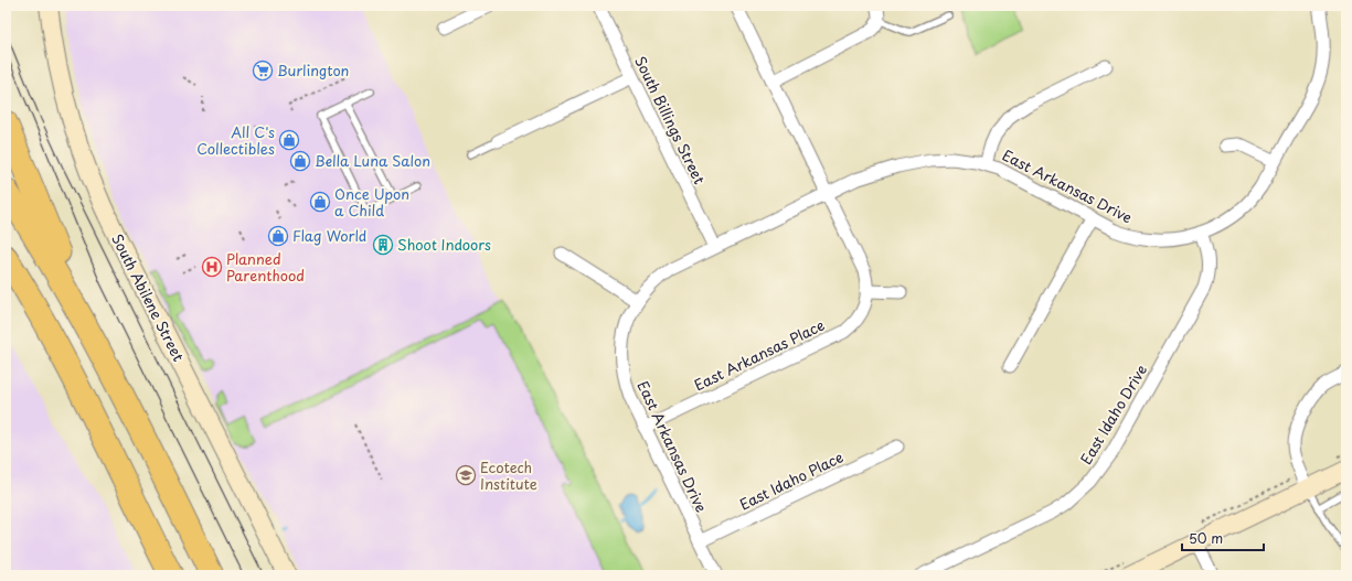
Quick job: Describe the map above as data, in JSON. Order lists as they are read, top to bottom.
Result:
{
  "streets": {
    "street": [
      "South Billings Street",
      "East Arkansas Drive",
      "South Abilene Street",
      "East Arkansas Place",
      "East Idaho Drive",
      "East Idaho Place"
    ]
  },
  "crossings": [
    ["South Billings Street", "East Arkansas Drive"],
    ["East Arkansas Drive", "East Arkansas Place"],
    ["East Arkansas Drive", "East Idaho Drive"],
    ["East Arkansas Drive", "East Idaho Place"]
  ],
  "places": {
    "supermarket": ["Burlington"],
    "shop": [
      "All C's Collectibles",
      "Bella Luna Salon",
      "Once Upon a Child",
      "Flag World"
    ],
    "building": ["Shoot Indoors"],
    "hospital": ["Planned Parenthood"],
    "school or university": ["Ecotech Institute"]
  },
  "scale_bar": "50 m"
}
